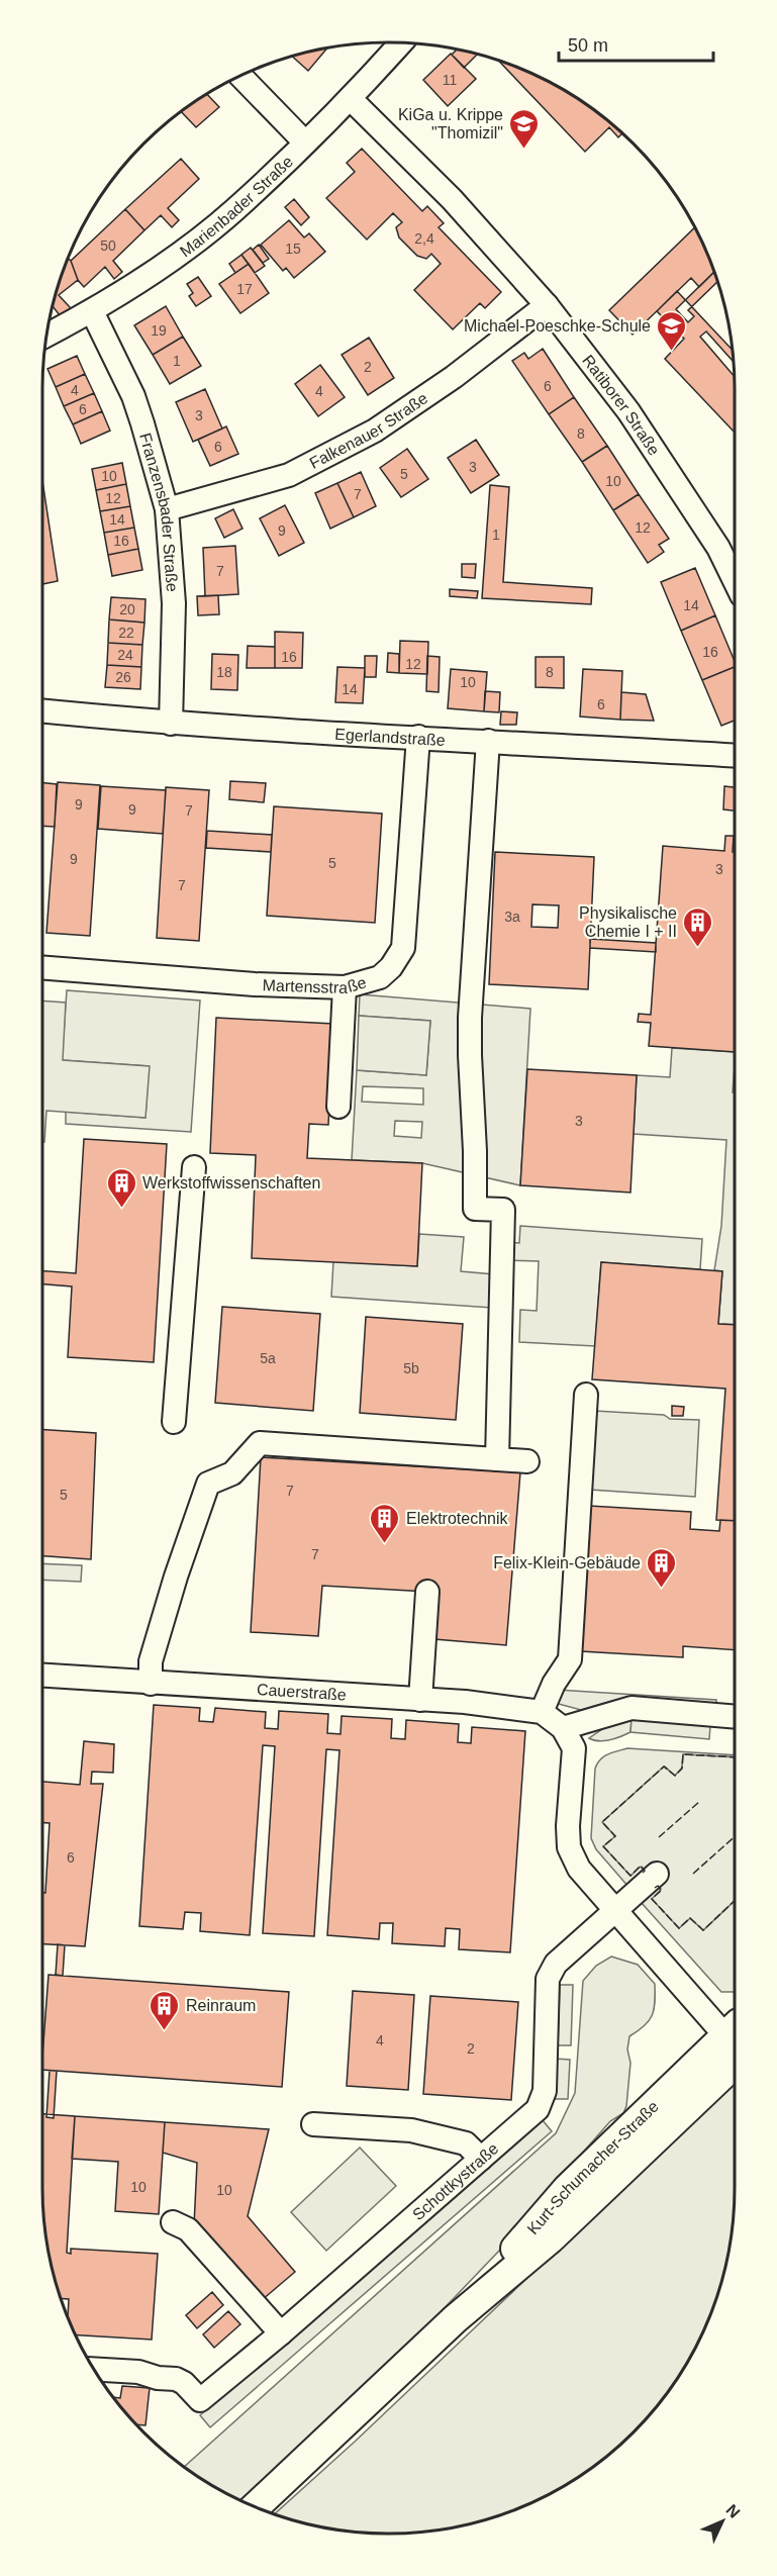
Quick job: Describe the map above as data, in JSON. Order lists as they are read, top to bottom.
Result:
{
  "streets": {
    "main road": ["Kurt-Schumacher-Straße"],
    "street": [
      "Marienbader Straße",
      "Ratiborer Straße",
      "Falkenauer Straße",
      "Franzensbader Straße",
      "Egerlandstraße",
      "Martensstraße",
      "Cauerstraße",
      "Schottkystraße"
    ]
  },
  "crossings": [
    ["Marienbader Straße", "Ratiborer Straße"],
    ["Marienbader Straße", "Franzensbader Straße"],
    ["Ratiborer Straße", "Falkenauer Straße"],
    ["Falkenauer Straße", "Franzensbader Straße"],
    ["Franzensbader Straße", "Egerlandstraße"],
    ["Egerlandstraße", "Martensstraße"]
  ],
  "places": {
    "school or university": ["KiGa u. Krippe \"Thomizil\"", "Michael-Poeschke-Schule"],
    "building": [
      "Physikalische Chemie I + II",
      "Werkstoffwissenschaften",
      "Elektrotechnik",
      "Felix-Klein-Gebäude",
      "Reinraum"
    ]
  },
  "house_numbers": [
    "11",
    "2,4",
    "50",
    "15",
    "17",
    "19",
    "1",
    "2",
    "6",
    "4",
    "4",
    "6",
    "3",
    "8",
    "6",
    "3",
    "5",
    "10",
    "10",
    "7",
    "12",
    "14",
    "12",
    "9",
    "1",
    "16",
    "7",
    "14",
    "20",
    "22",
    "16",
    "24",
    "16",
    "12",
    "18",
    "8",
    "26",
    "10",
    "14",
    "6",
    "9",
    "9",
    "7",
    "9",
    "5",
    "3",
    "7",
    "3a",
    "3",
    "5a",
    "5b",
    "7",
    "5",
    "7",
    "6",
    "4",
    "2",
    "10",
    "10"
  ],
  "scale_bar": "50 m",
  "north": "top right"
}
